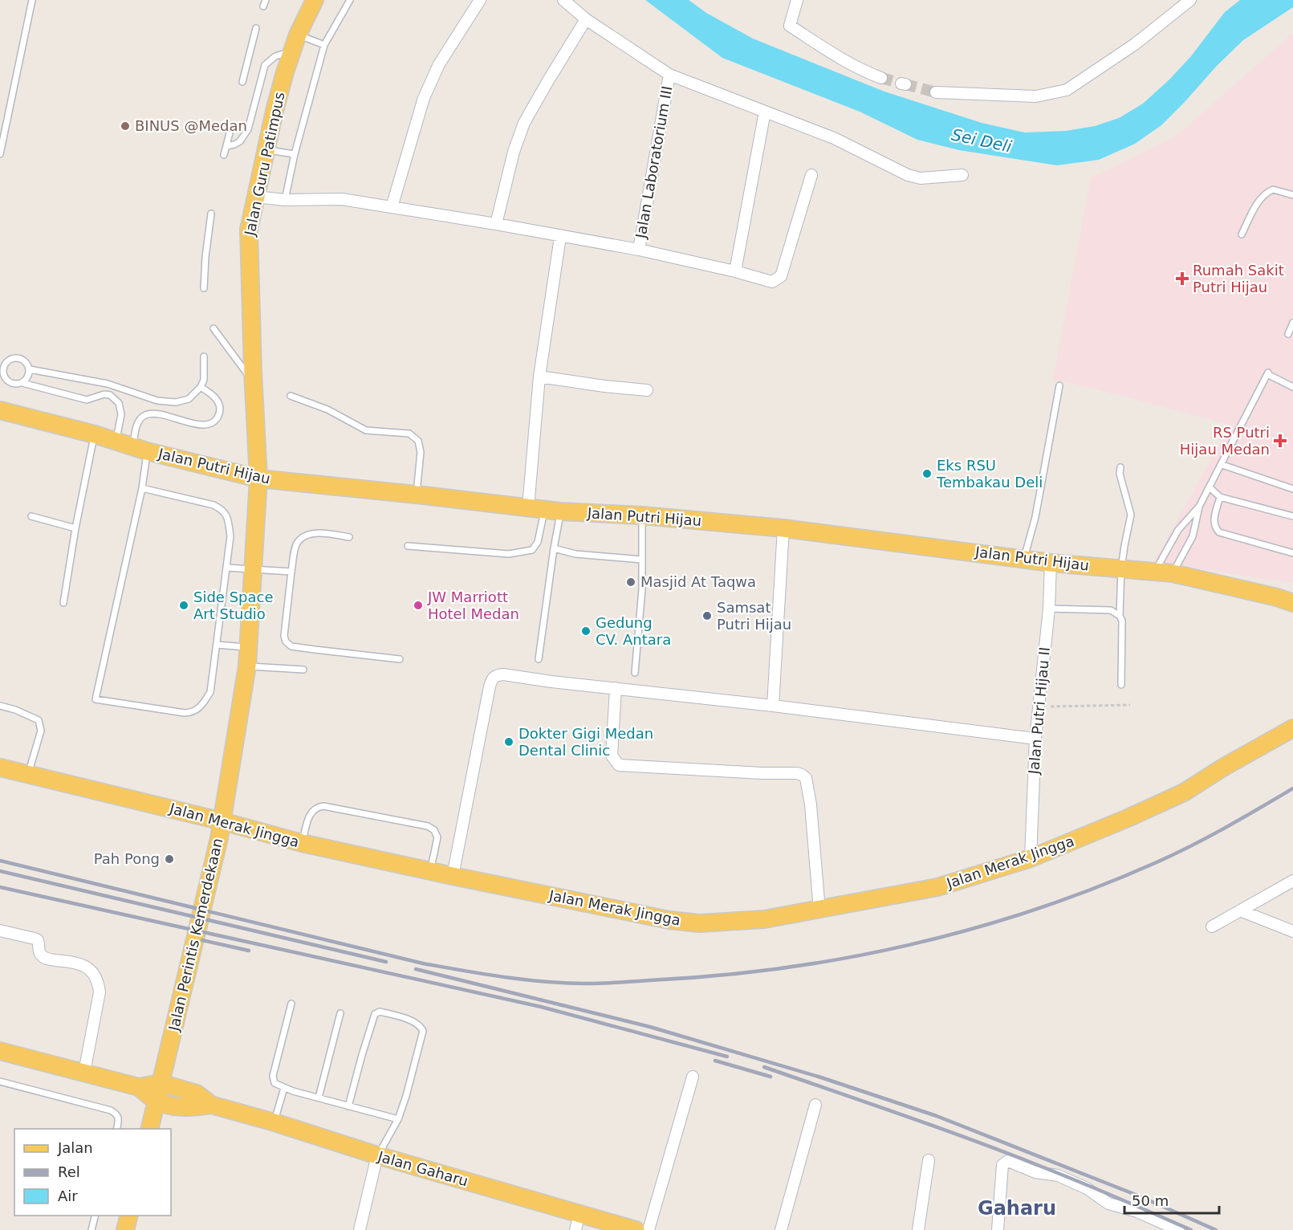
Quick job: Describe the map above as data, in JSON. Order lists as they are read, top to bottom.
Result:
{
  "streets": {
    "main road": [
      "Jalan Guru Patimpus",
      "Jalan Putri Hijau",
      "Jalan Merak Jingga",
      "Jalan Perintis Kemerdekaan",
      "Jalan Gaharu"
    ],
    "street": ["Jalan Laboratorium III", "Jalan Putri Hijau II"]
  },
  "crossings": [
    ["Jalan Guru Patimpus", "Jalan Putri Hijau"],
    ["Jalan Guru Patimpus", "Jalan Perintis Kemerdekaan"],
    ["Jalan Putri Hijau", "Jalan Putri Hijau II"],
    ["Jalan Putri Hijau", "Jalan Perintis Kemerdekaan"],
    ["Jalan Putri Hijau II", "Jalan Merak Jingga"],
    ["Jalan Merak Jingga", "Jalan Perintis Kemerdekaan"],
    ["Jalan Perintis Kemerdekaan", "Jalan Gaharu"]
  ],
  "districts": ["Gaharu"],
  "water": ["Sei Deli"],
  "places": {
    "other": [
      "BINUS @Medan",
      "Eks RSU Tembakau Deli",
      "Masjid At Taqwa",
      "Side Space Art Studio",
      "JW Marriott Hotel Medan",
      "Samsat Putri Hijau",
      "Gedung CV. Antara",
      "Dokter Gigi Medan Dental Clinic",
      "Pah Pong"
    ],
    "health": ["Rumah Sakit Putri Hijau", "RS Putri Hijau Medan"]
  },
  "legend": ["Jalan", "Rel", "Air"],
  "scale_bar": "50 m"
}
